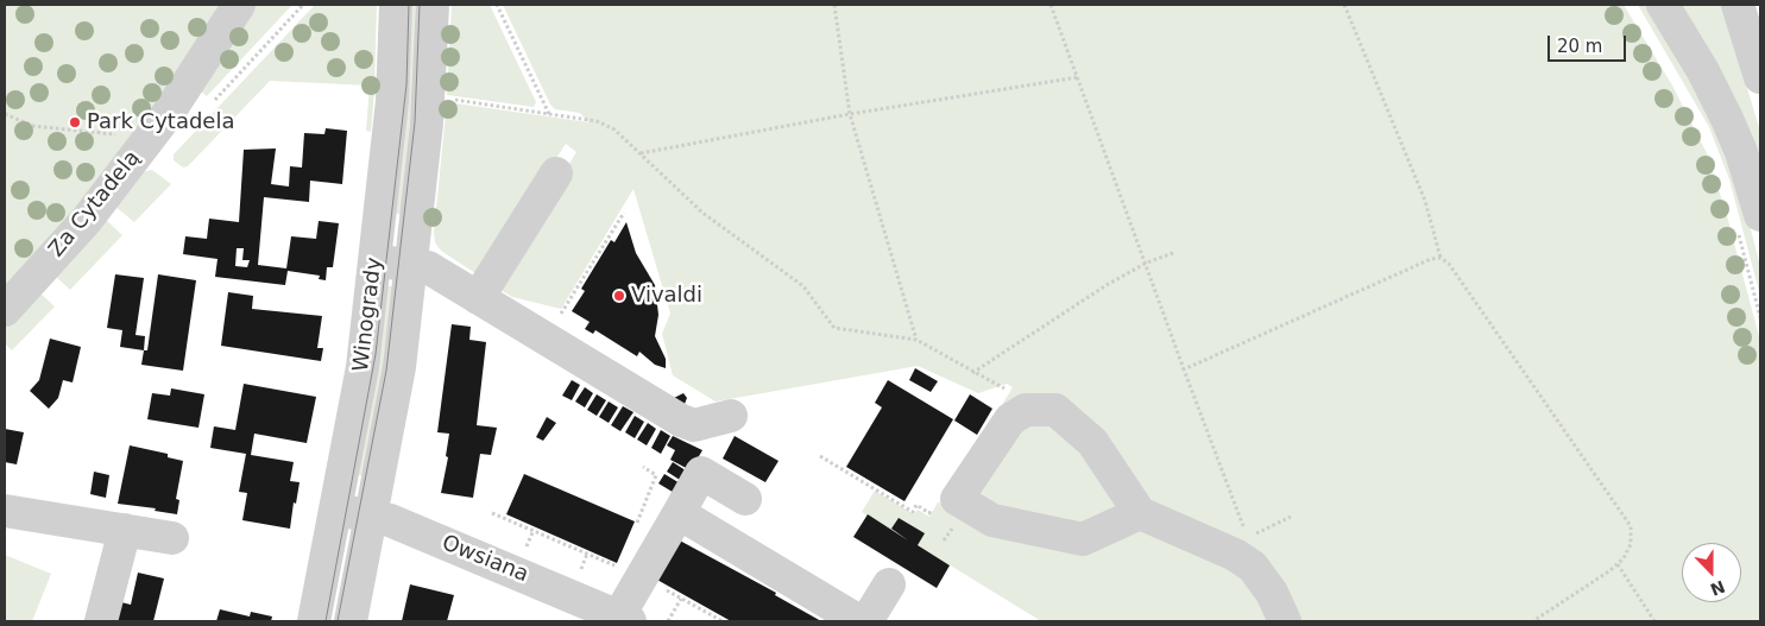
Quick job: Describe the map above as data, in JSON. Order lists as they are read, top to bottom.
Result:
{
  "streets": {
    "street": ["Za Cytadelą", "Winogrady", "Owsiana"]
  },
  "crossings": [
    ["Winogrady", "Owsiana"]
  ],
  "places": ["Park Cytadela", "Vivaldi"],
  "scale_bar": "20 m",
  "north": "bottom"
}
